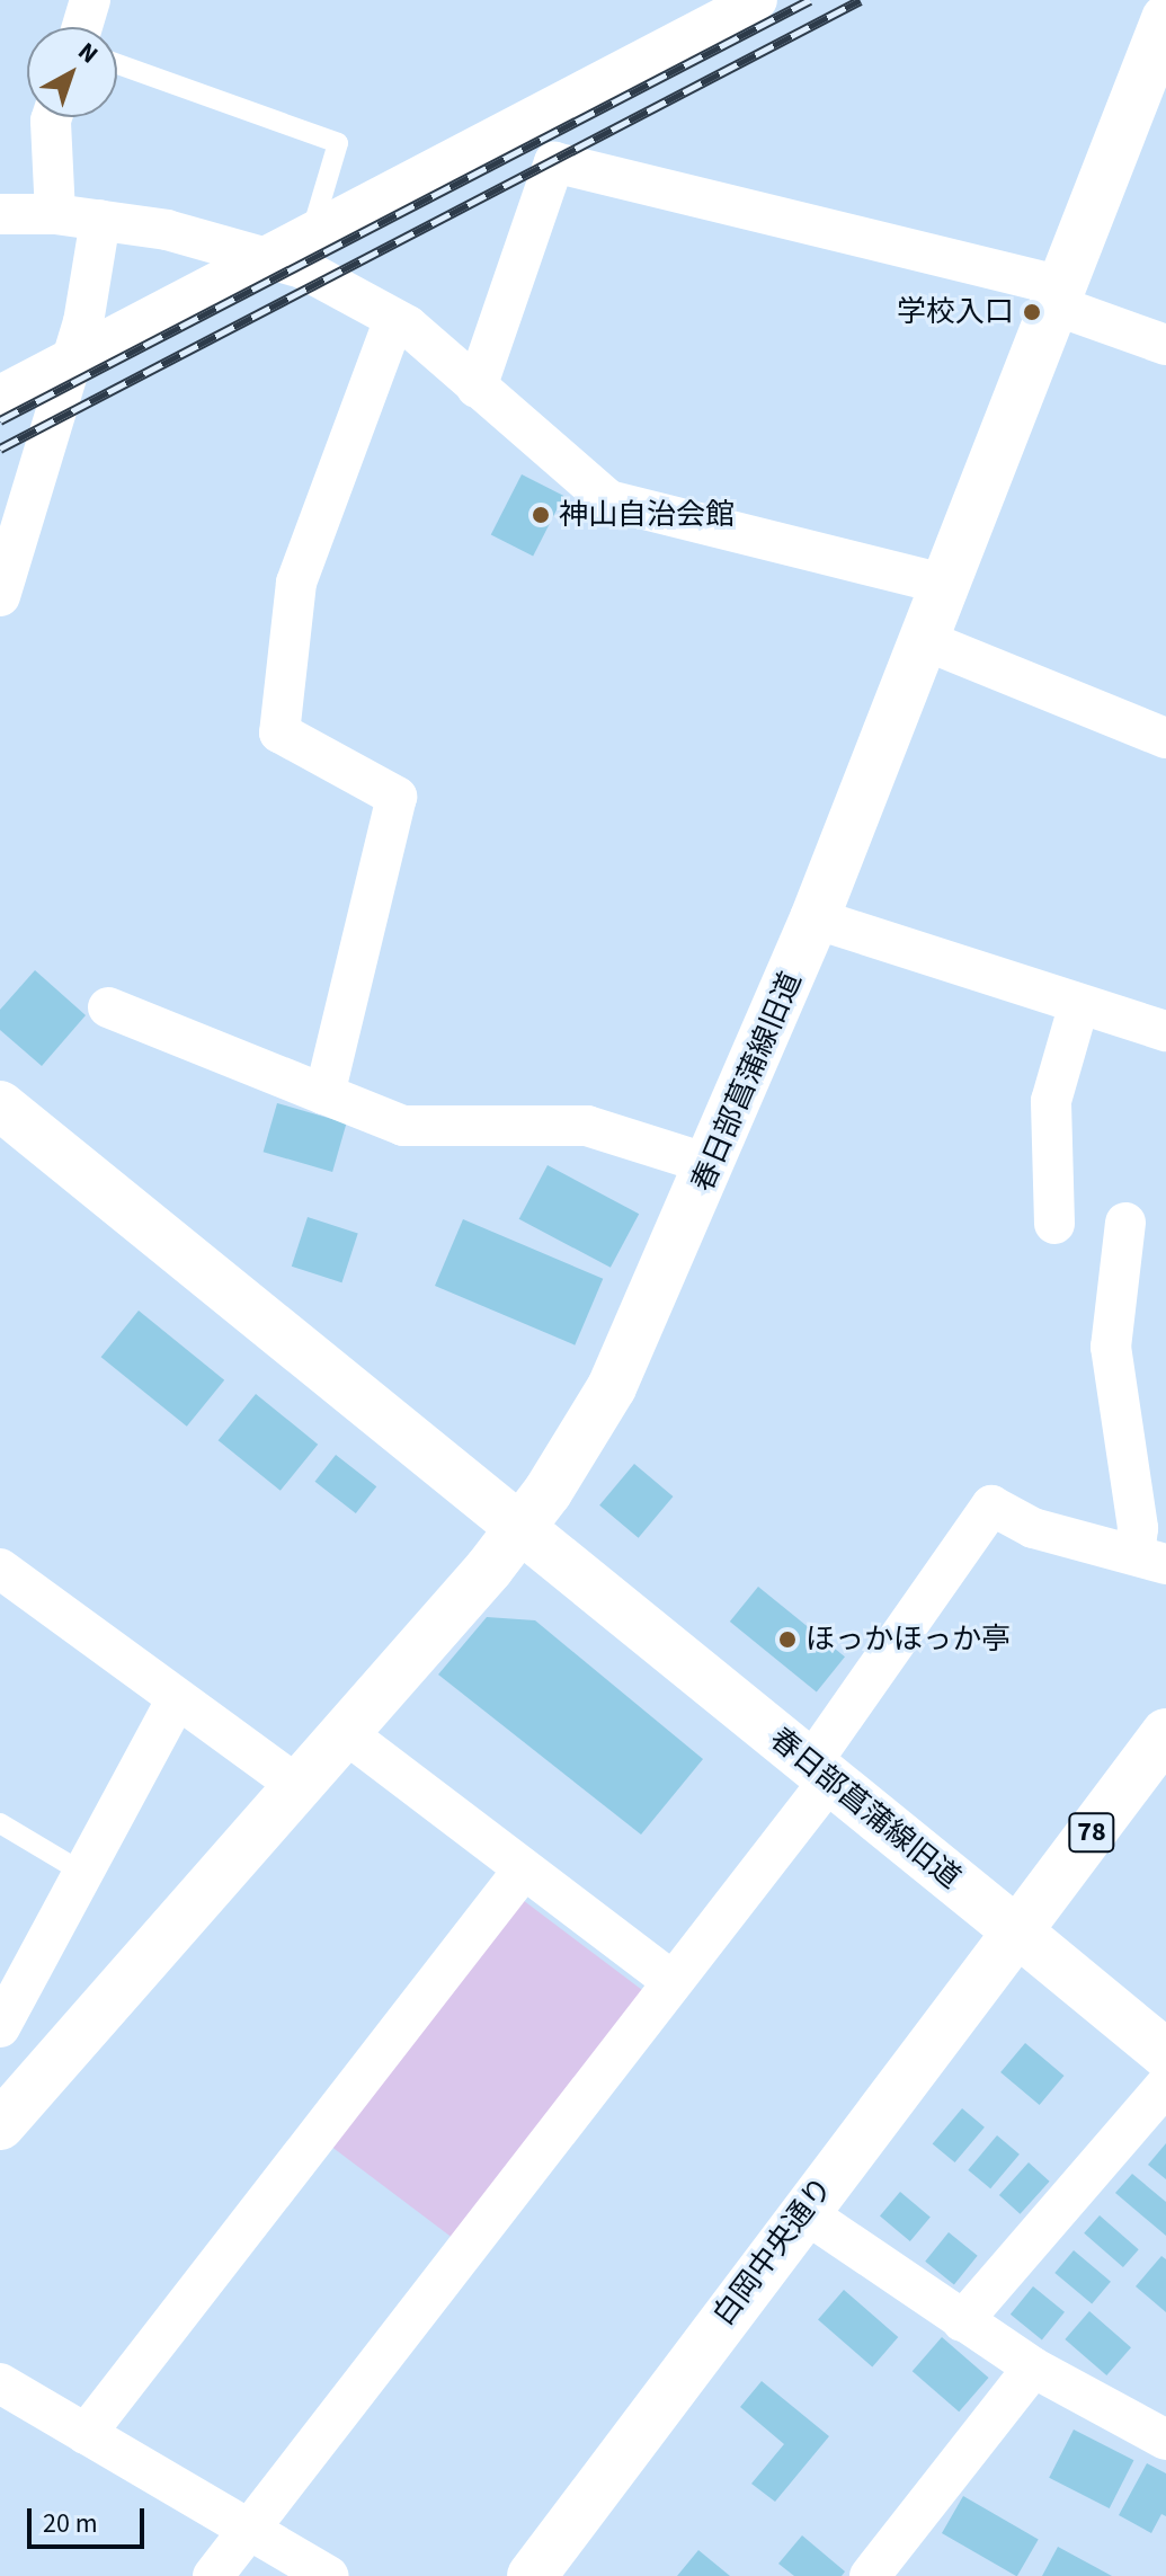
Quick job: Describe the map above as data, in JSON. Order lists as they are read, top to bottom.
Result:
{
  "streets": {
    "street": ["春日部菖蒲線旧道", "78", "白岡中央通り"]
  },
  "crossings": [
    ["春日部菖蒲線旧道", "78"],
    ["春日部菖蒲線旧道", "白岡中央通り"],
    ["78", "白岡中央通り"]
  ],
  "places": ["学校入口", "神山自治会館", "ほっかほっか亭"],
  "scale_bar": "20 m",
  "north": "top right"
}
